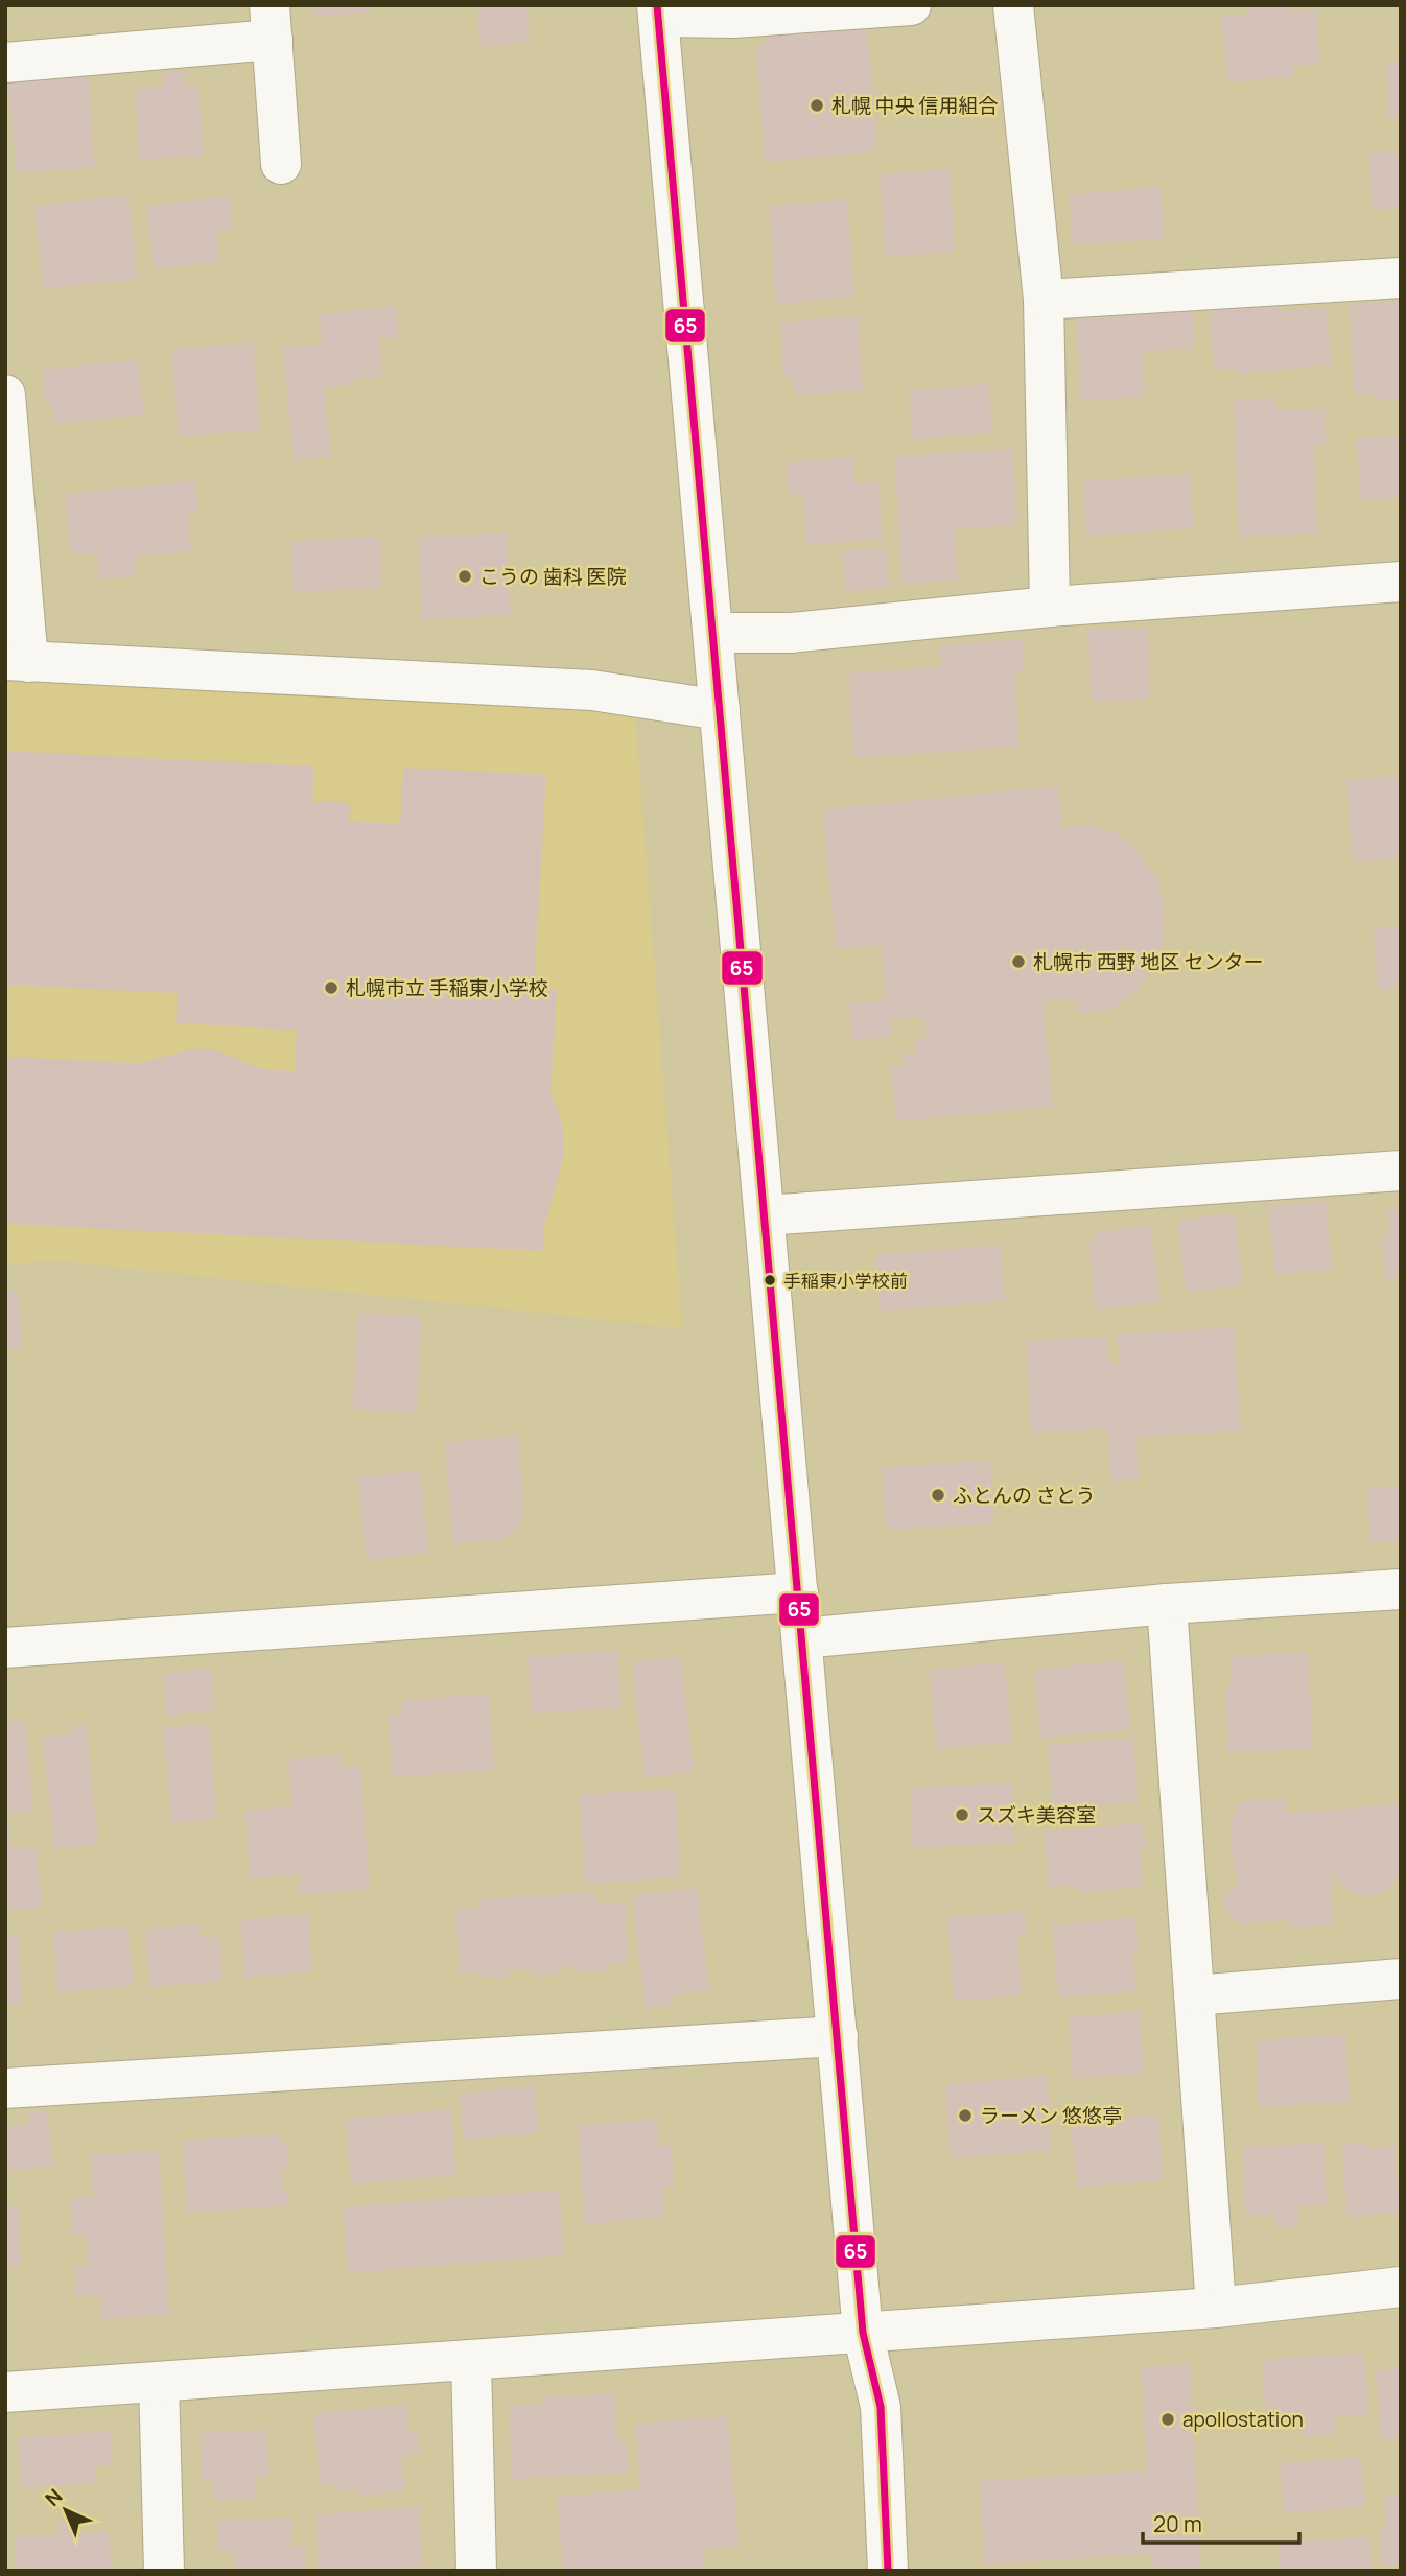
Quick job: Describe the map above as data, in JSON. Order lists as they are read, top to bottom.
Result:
{
  "places": [
    "札幌 中央 信用組合",
    "こうの 歯科 医院",
    "札幌市 西野 地区 センター",
    "札幌市立 手稲東小学校",
    "手稲東小学校前",
    "ふとんの さとう",
    "スズキ美容室",
    "ラーメン 悠悠亭",
    "apollostation"
  ],
  "lines": ["transit line 65"],
  "scale_bar": "20 m",
  "north": "top left"
}
